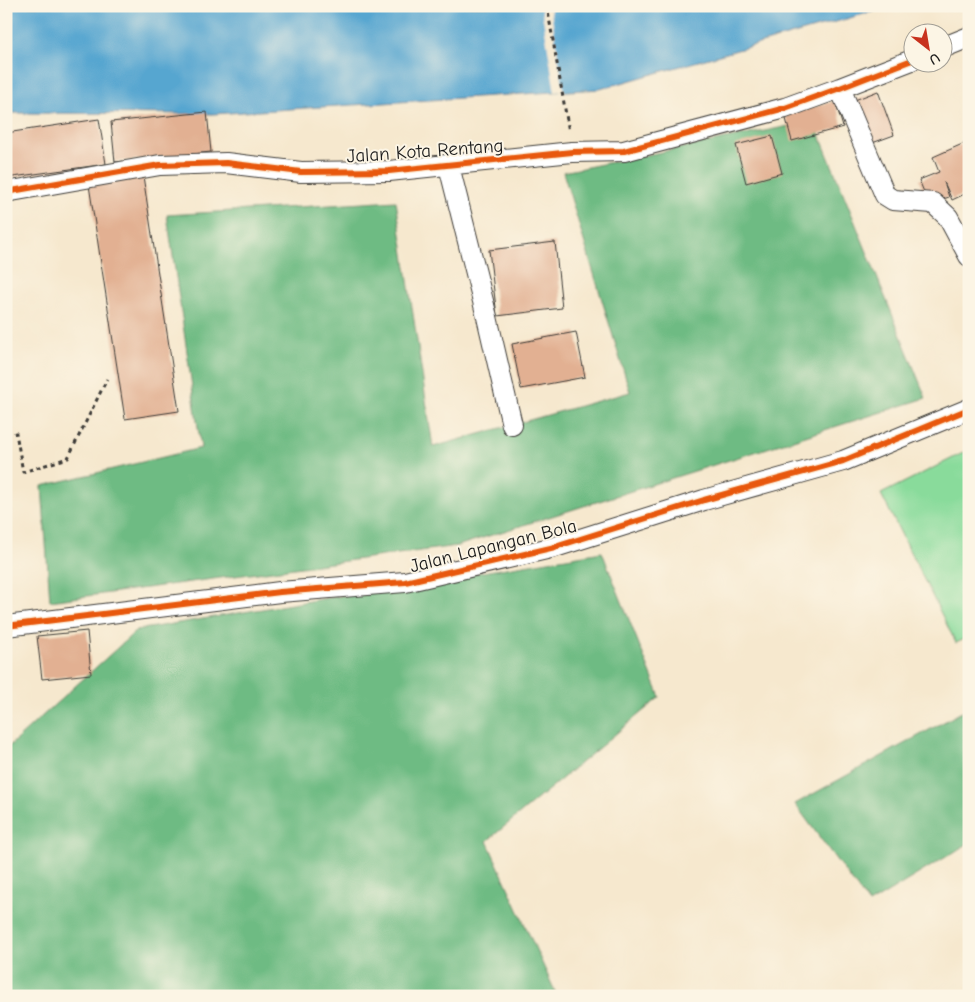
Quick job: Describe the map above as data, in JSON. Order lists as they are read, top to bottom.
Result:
{
  "streets": {
    "street": ["Jalan Kota Rentang", "Jalan Lapangan Bola"]
  },
  "north": "bottom right"
}
